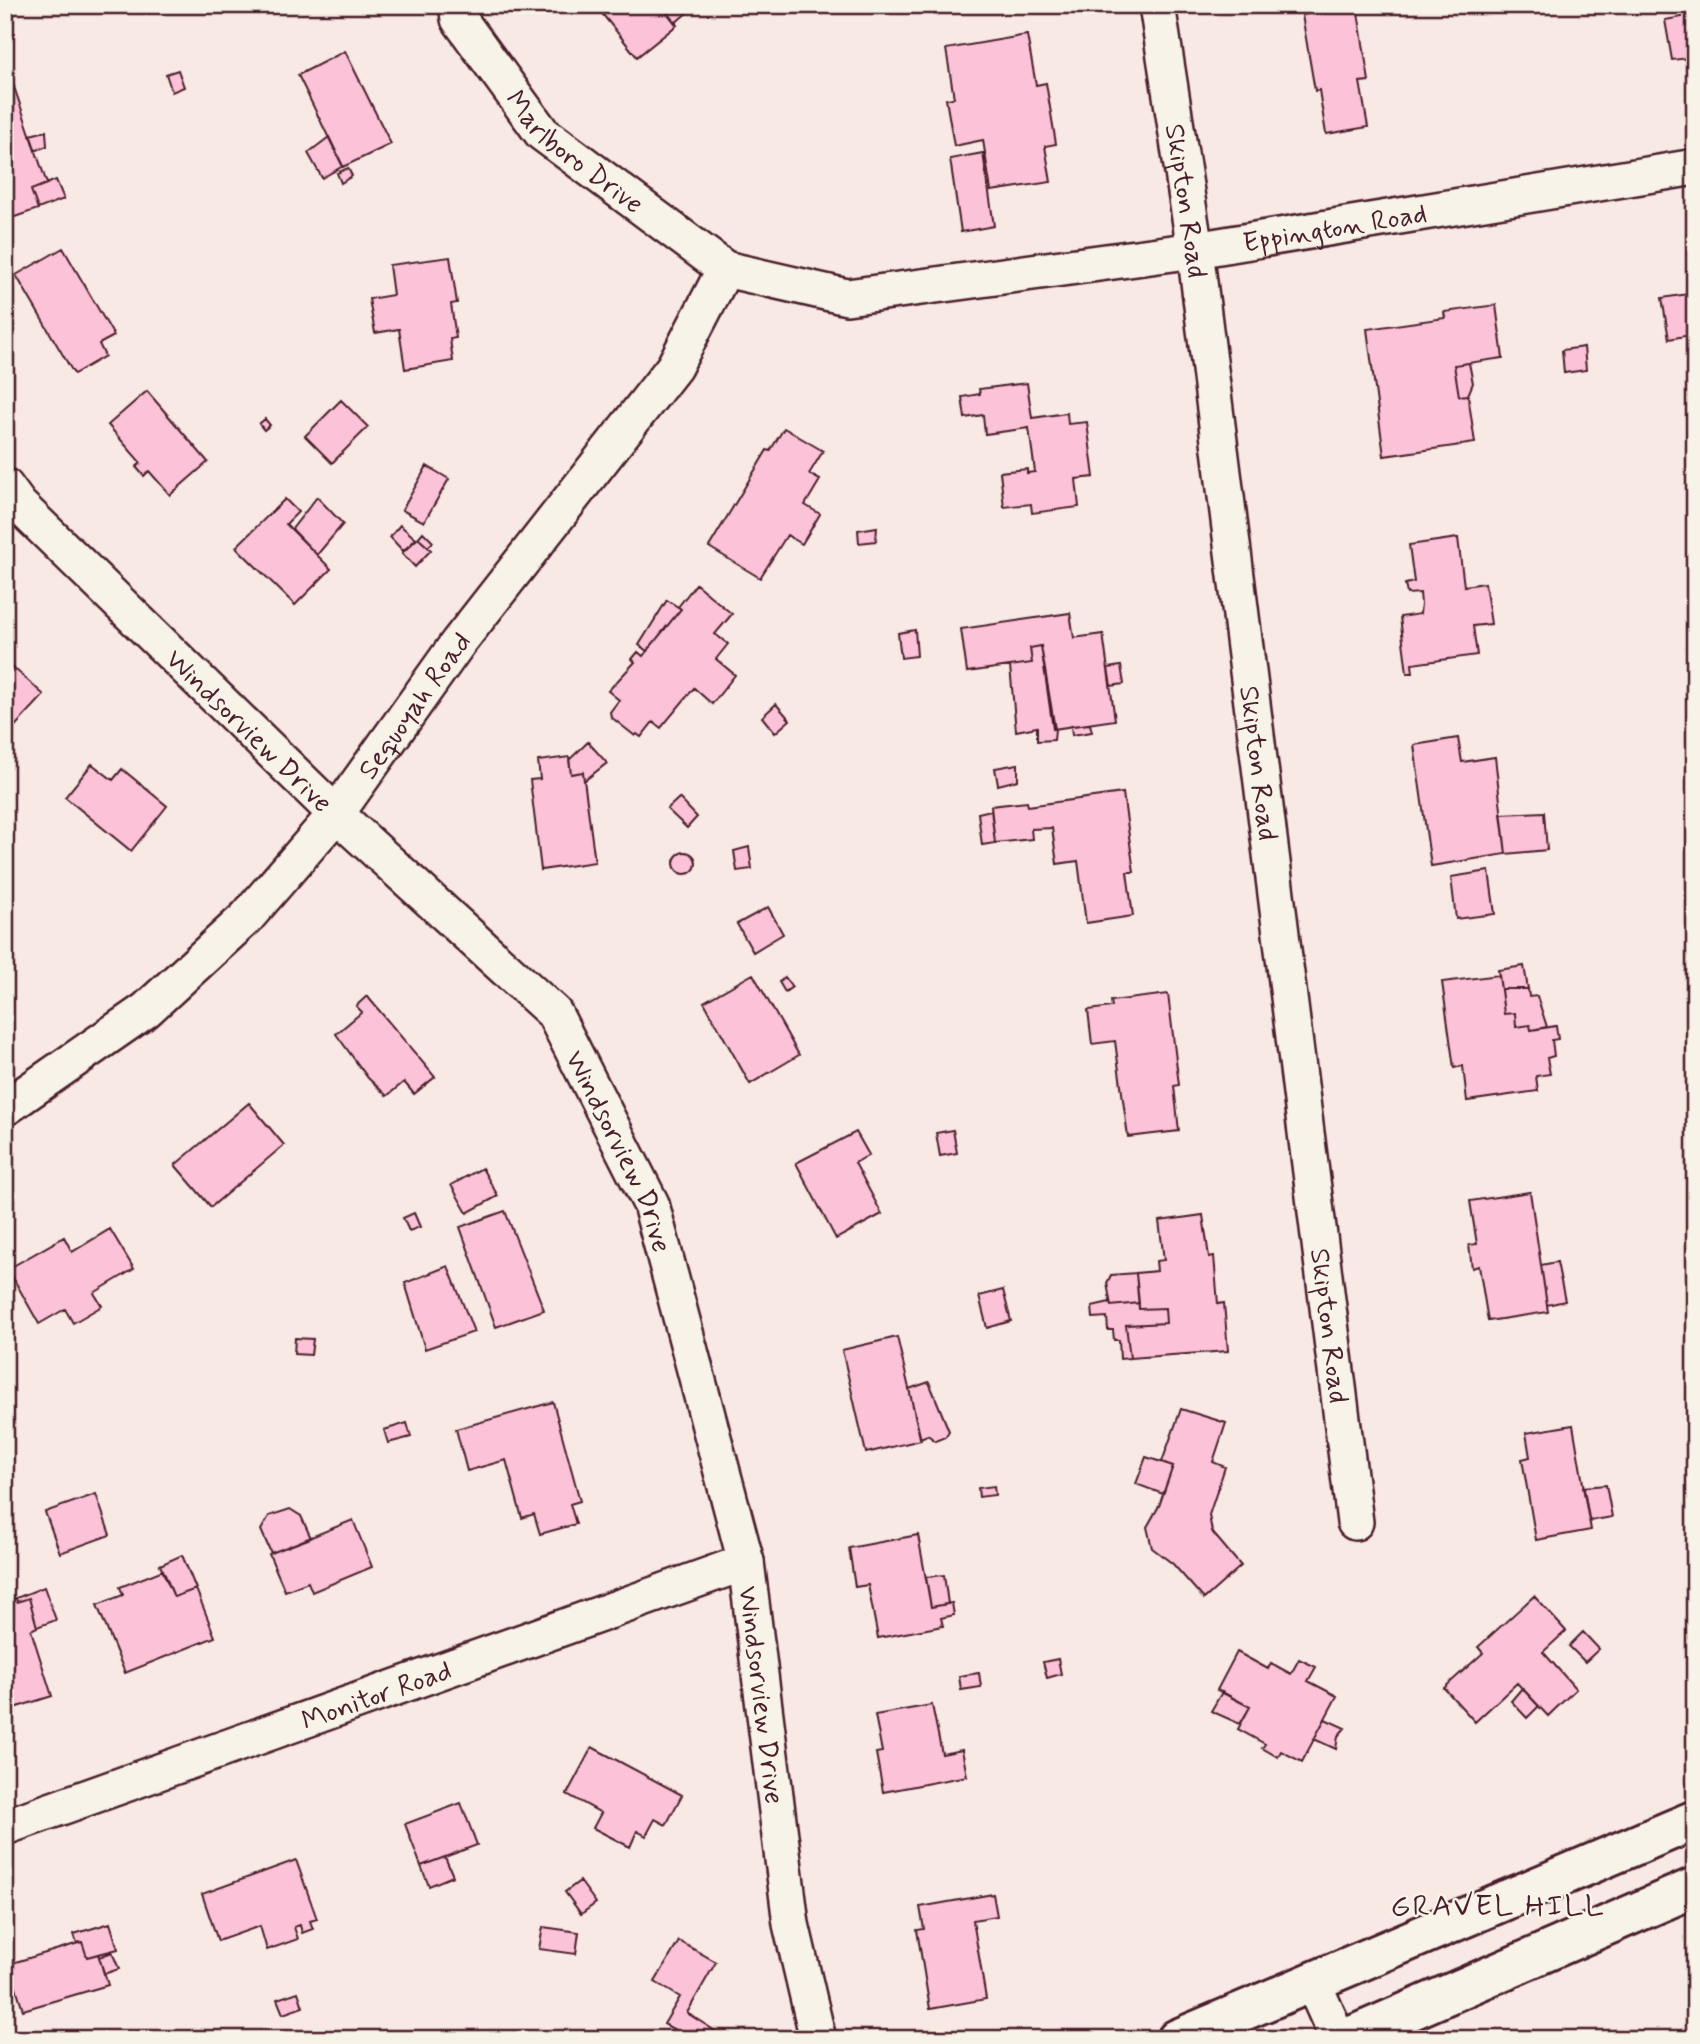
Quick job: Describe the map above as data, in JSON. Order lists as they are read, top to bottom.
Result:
{
  "streets": {
    "street": [
      "Marlboro Drive",
      "Skipton Road",
      "Eppington Road",
      "Sequoyah Road",
      "Windsorview Drive",
      "Monitor Road"
    ]
  },
  "crossings": [
    ["Marlboro Drive", "Eppington Road"],
    ["Marlboro Drive", "Sequoyah Road"],
    ["Skipton Road", "Eppington Road"],
    ["Eppington Road", "Sequoyah Road"],
    ["Sequoyah Road", "Windsorview Drive"],
    ["Windsorview Drive", "Monitor Road"]
  ],
  "districts": ["GRAVEL HILL"]
}
